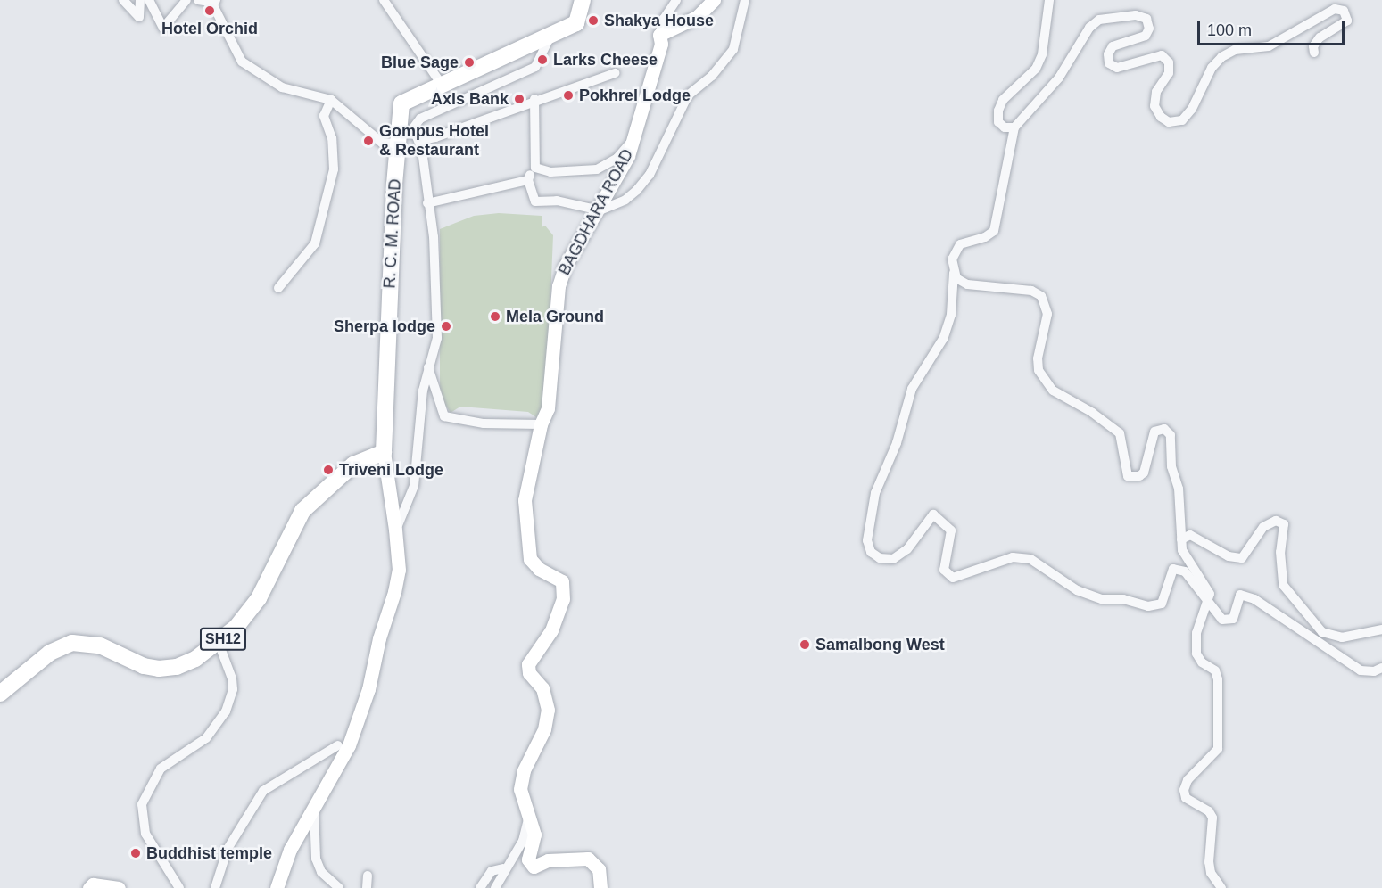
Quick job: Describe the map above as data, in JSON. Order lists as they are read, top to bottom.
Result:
{
  "streets": {
    "main road": ["R. C. M. ROAD", "SH12"],
    "street": ["BAGDHARA ROAD"]
  },
  "crossings": [
    ["R. C. M. ROAD", "SH12"]
  ],
  "places": [
    "Hotel Orchid",
    "Shakya House",
    "Larks Cheese",
    "Blue Sage",
    "Pokhrel Lodge",
    "Axis Bank",
    "Gompus Hotel & Restaurant",
    "Mela Ground",
    "Sherpa lodge",
    "Triveni Lodge",
    "Samalbong West",
    "Buddhist temple"
  ],
  "scale_bar": "100 m"
}
